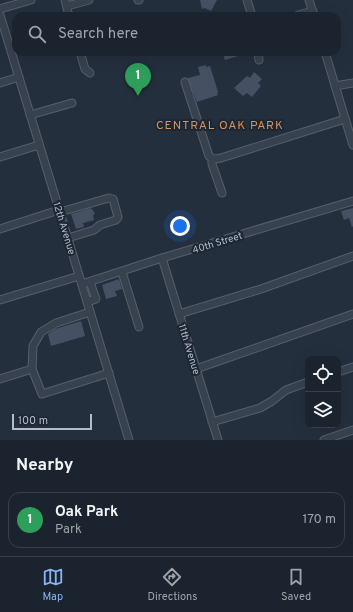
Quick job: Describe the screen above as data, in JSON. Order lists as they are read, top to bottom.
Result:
{
  "streets": {
    "street": ["12th Avenue", "40th Street", "11th Avenue"]
  },
  "crossings": [
    ["12th Avenue", "40th Street"],
    ["40th Street", "11th Avenue"]
  ],
  "districts": ["CENTRAL OAK PARK"],
  "scale_bar": "100 m",
  "page": {
    "search": "Search here",
    "pins": "1",
    "scale": "100 m",
    "heading": "Nearby",
    "list": [
      {
        "mark": "1",
        "name": "Oak Park",
        "note": "Park",
        "value": "170 m"
      }
    ],
    "nav": ["Map", "Directions", "Saved"]
  }
}
